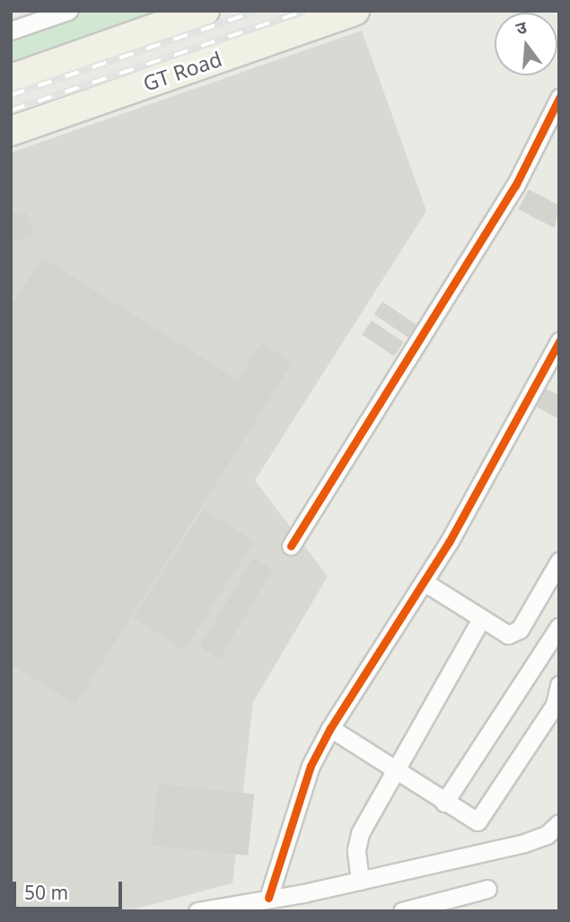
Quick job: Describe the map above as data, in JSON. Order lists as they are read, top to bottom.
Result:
{
  "streets": {
    "highway": ["GT Road"]
  },
  "scale_bar": "50 m",
  "north": "top"
}
